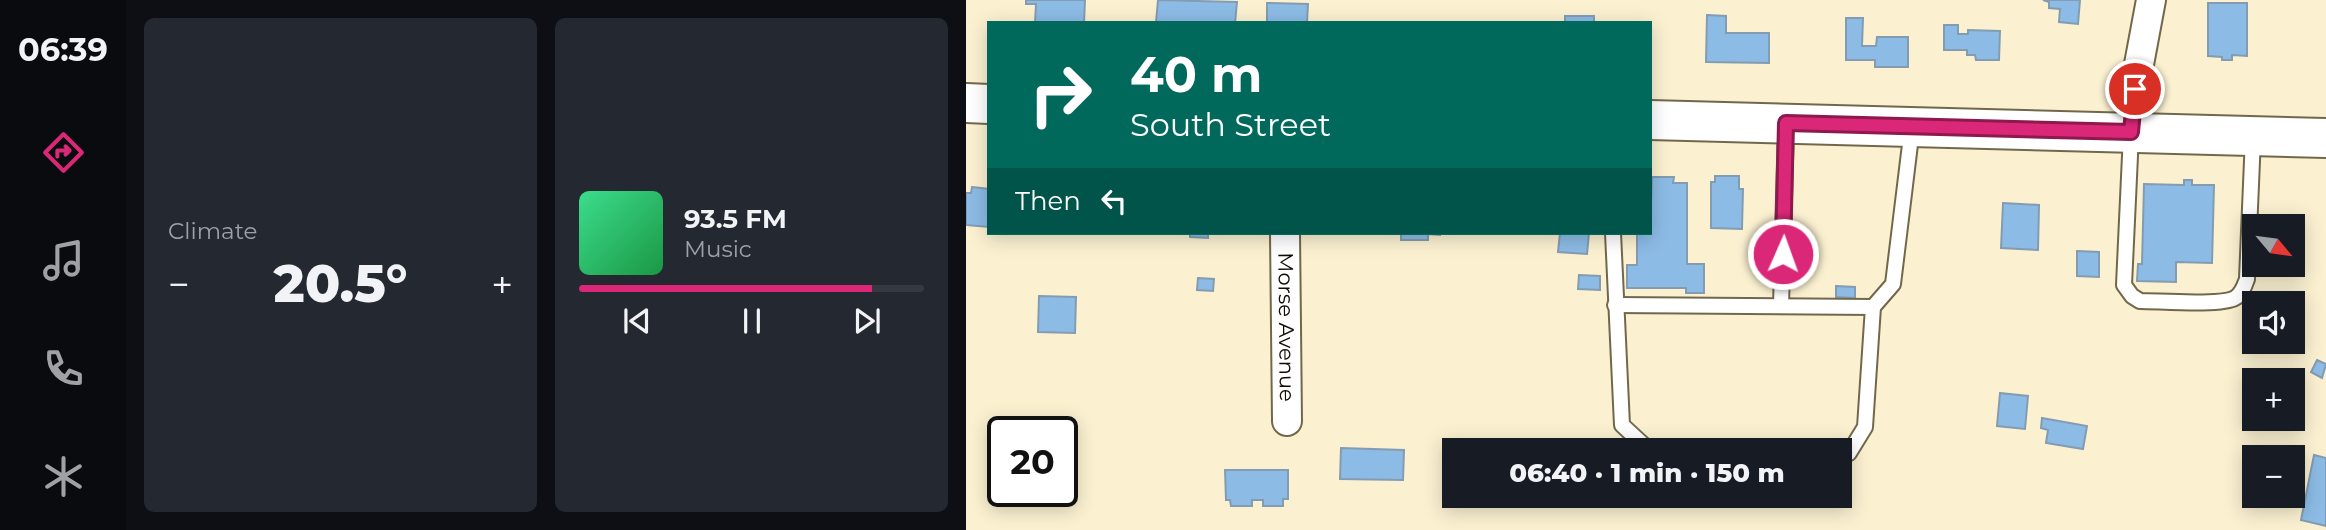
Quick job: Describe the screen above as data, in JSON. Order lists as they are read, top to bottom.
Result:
{
  "streets": {
    "street": ["Morse Avenue"]
  },
  "north": "bottom right",
  "page": {
    "tabs": "06:39",
    "tile": "Climate",
    "turn": ["40 m", "South Street"],
    "then": "Then",
    "song": ["93.5 FM", "Music"],
    "map_buttons": ["+", "−"],
    "heat": ["−", "20.5°", "+"],
    "limit": "20",
    "trip": "06:40 · 1 min · 150 m"
  }
}
